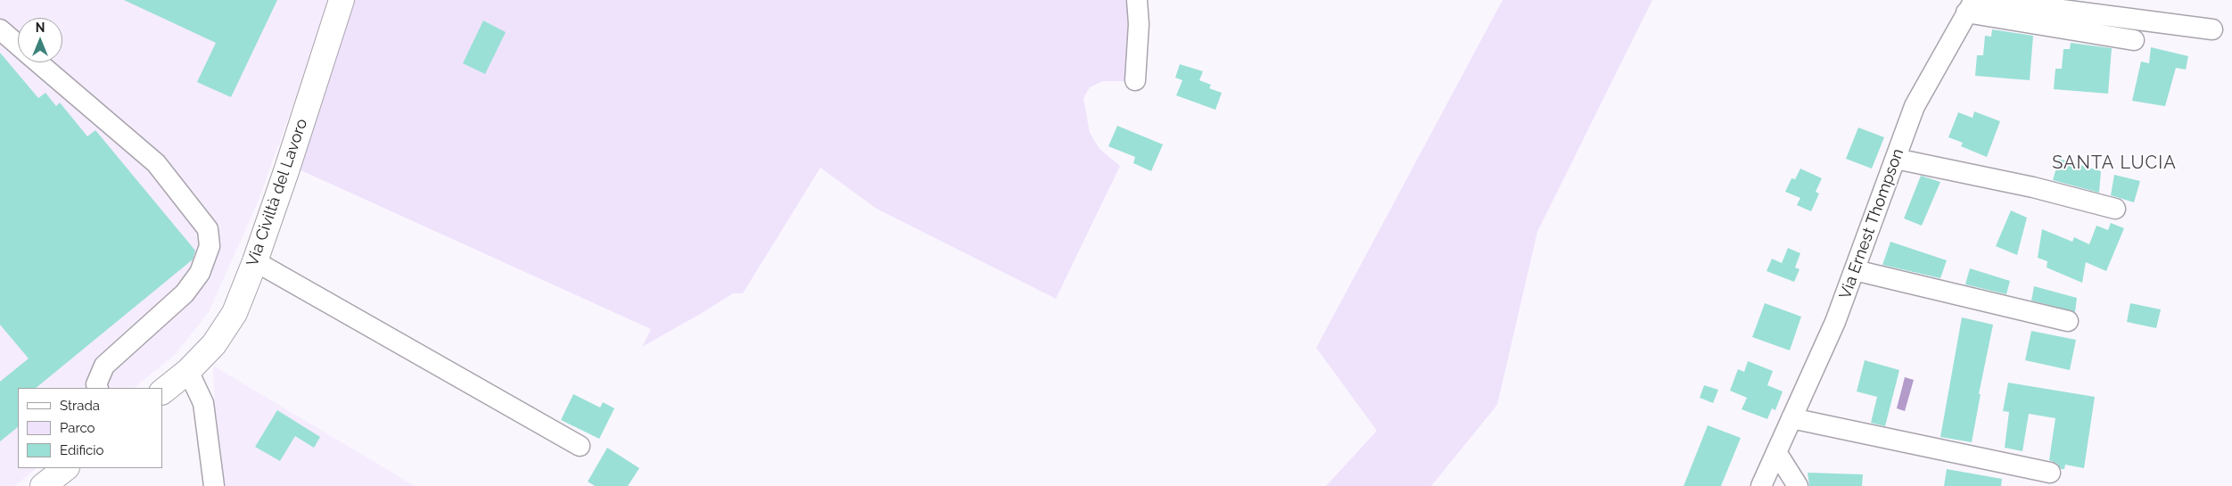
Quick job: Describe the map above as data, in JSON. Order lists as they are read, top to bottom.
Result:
{
  "streets": {
    "main road": ["Via Civiltà del Lavoro"],
    "street": ["Via Ernest Thompson"]
  },
  "districts": ["SANTA LUCIA"],
  "legend": ["Strada", "Parco", "Edificio"],
  "north": "top"
}
